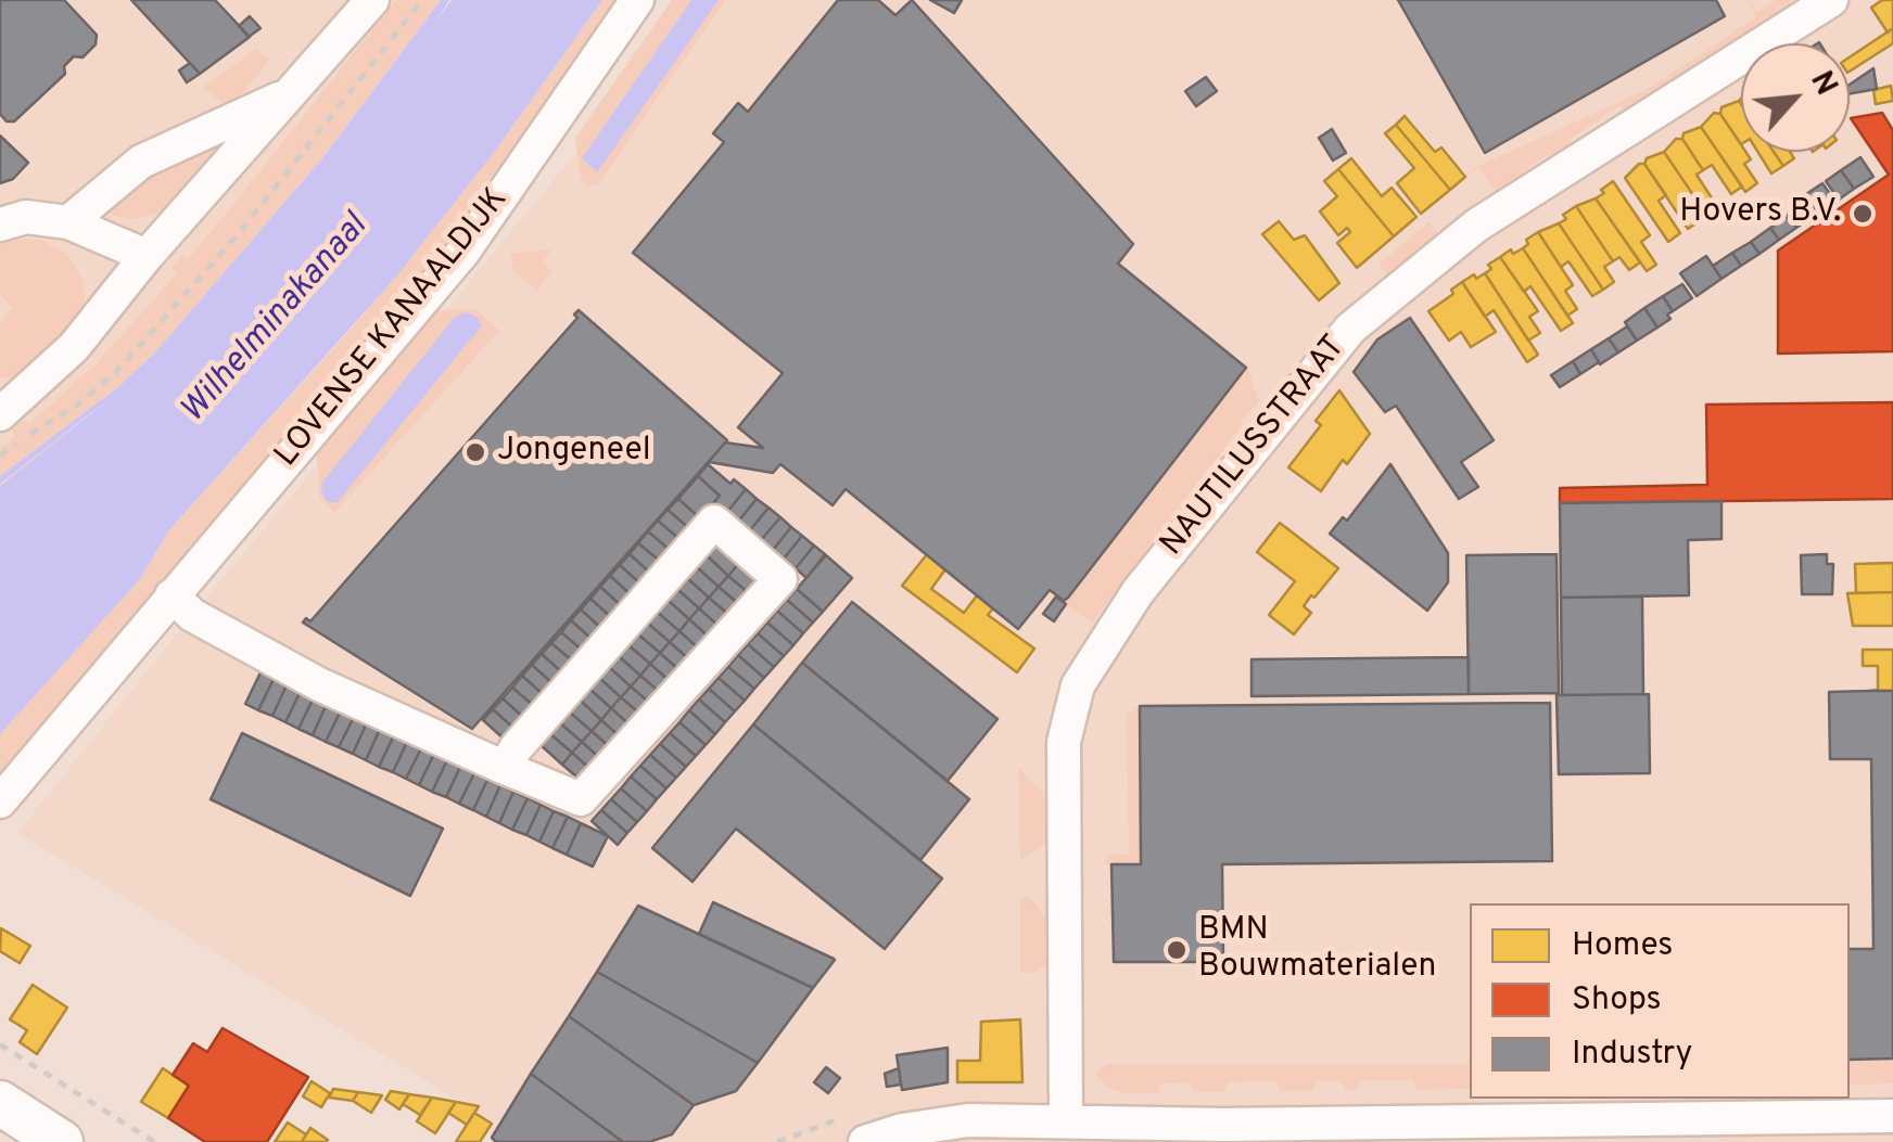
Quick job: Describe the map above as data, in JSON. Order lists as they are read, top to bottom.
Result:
{
  "streets": {
    "street": ["LOVENSE KANAALDIJK", "NAUTILUSSTRAAT"]
  },
  "water": ["Wilhelminakanaal"],
  "places": ["Hovers B.V.", "Jongeneel", "BMN Bouwmaterialen"],
  "legend": ["Homes", "Shops", "Industry"],
  "north": "top right"
}
